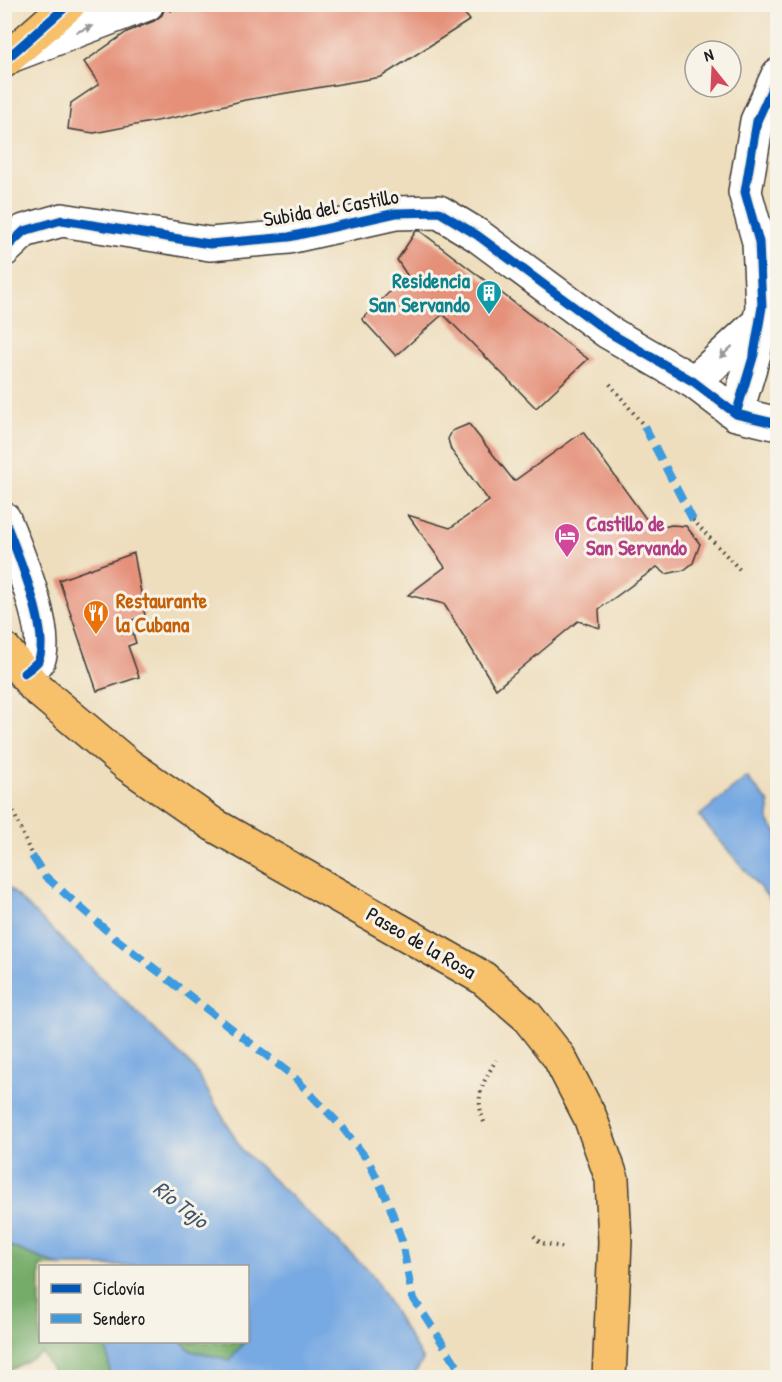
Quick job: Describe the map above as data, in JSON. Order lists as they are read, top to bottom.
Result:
{
  "streets": {
    "main road": ["Paseo de la Rosa"],
    "street": ["Subida del Castillo"]
  },
  "water": ["Río Tajo"],
  "places": {
    "building": ["Residencia San Servando"],
    "hotel": ["Castillo de San Servando"],
    "restaurant": ["Restaurante la Cubana"]
  },
  "legend": ["Ciclovía", "Sendero"],
  "north": "top"
}
